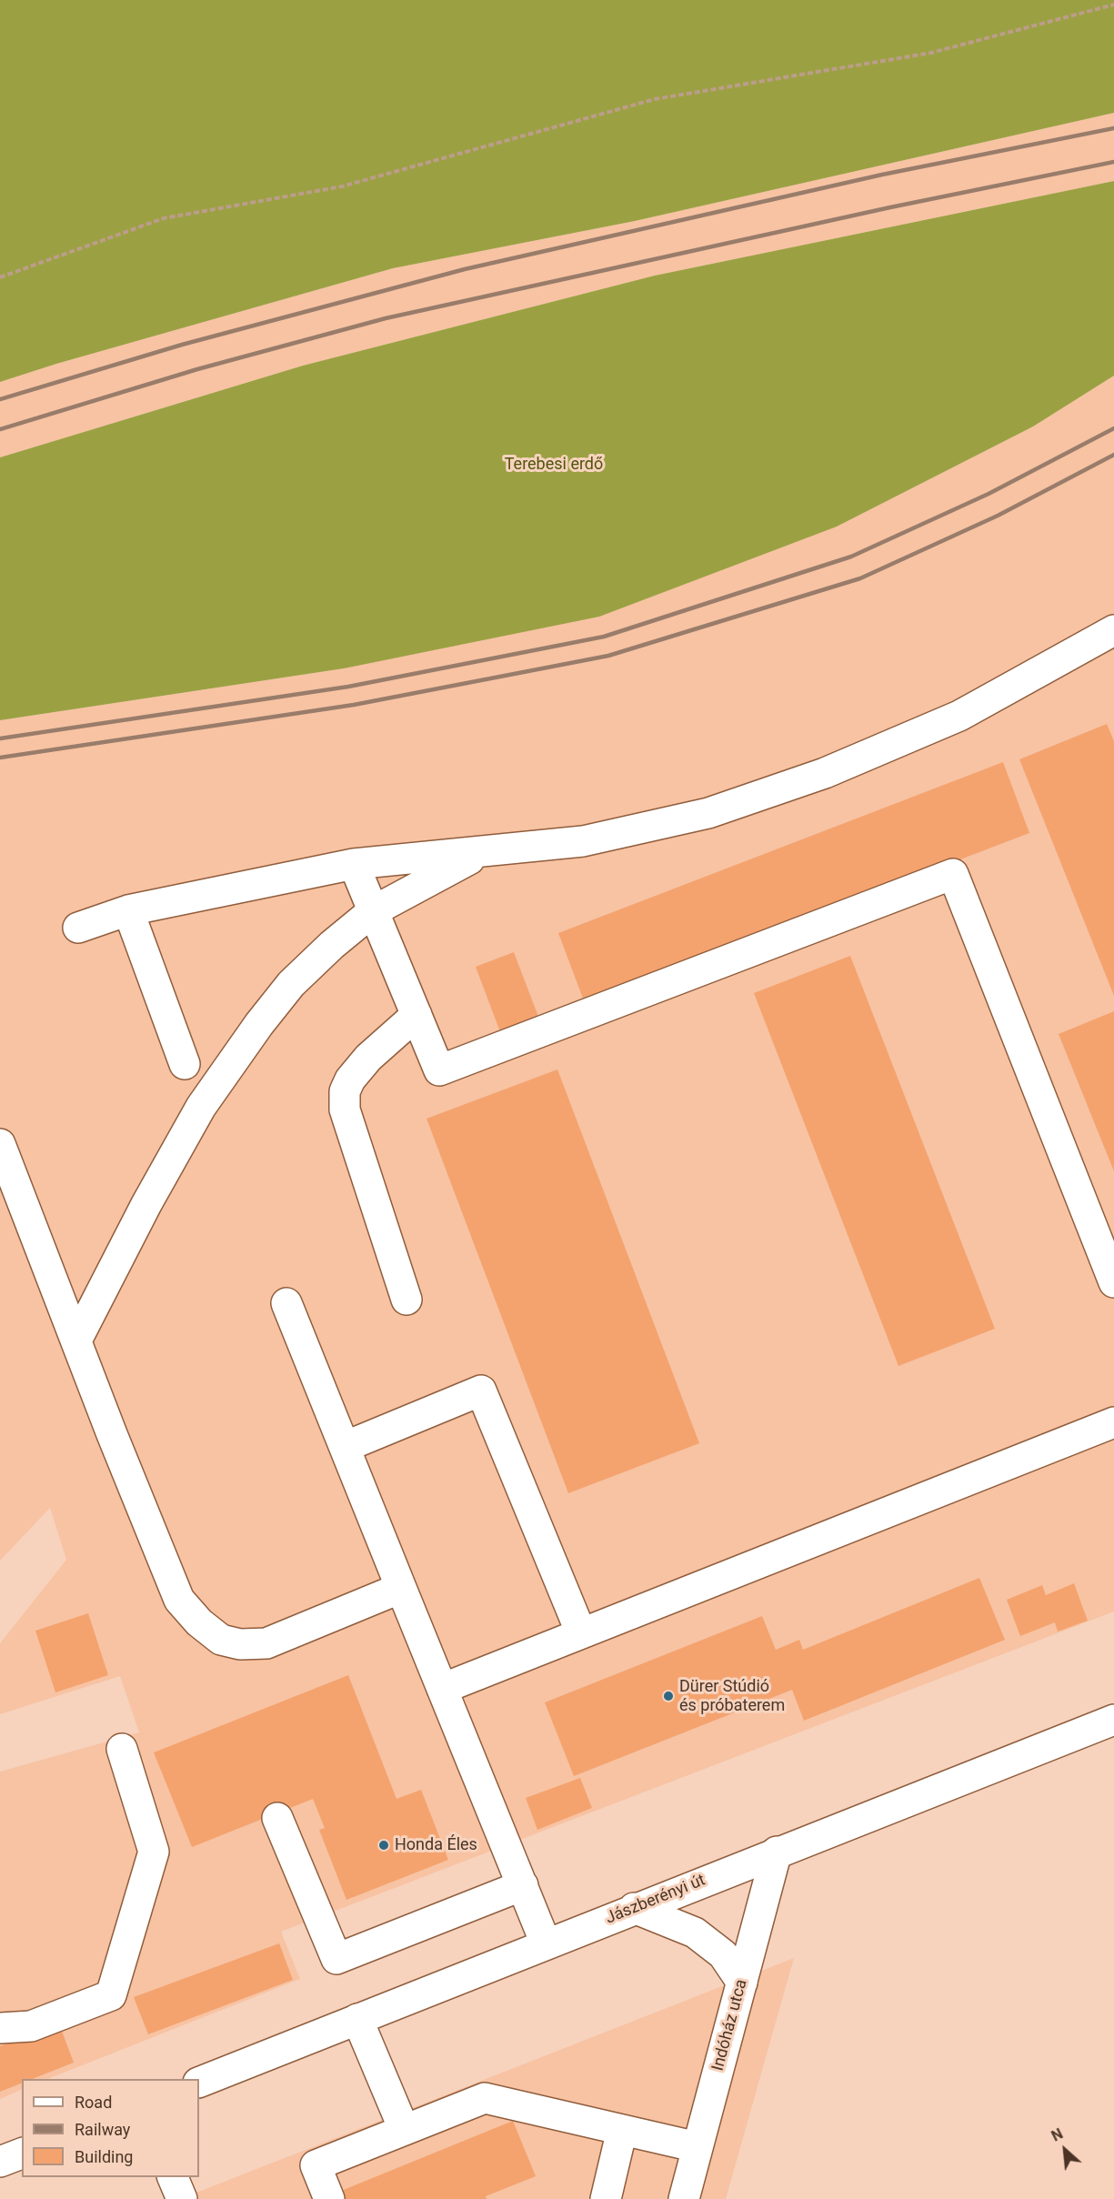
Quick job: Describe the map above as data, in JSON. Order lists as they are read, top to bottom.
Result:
{
  "streets": {
    "main road": ["Jászberényi út", "Indóház utca"]
  },
  "crossings": [
    ["Jászberényi út", "Indóház utca"]
  ],
  "parks": ["Terebesi erdő"],
  "places": ["Dürer Stúdió és próbaterem", "Honda Éles"],
  "legend": ["Road", "Railway", "Building"],
  "north": "top left"
}
